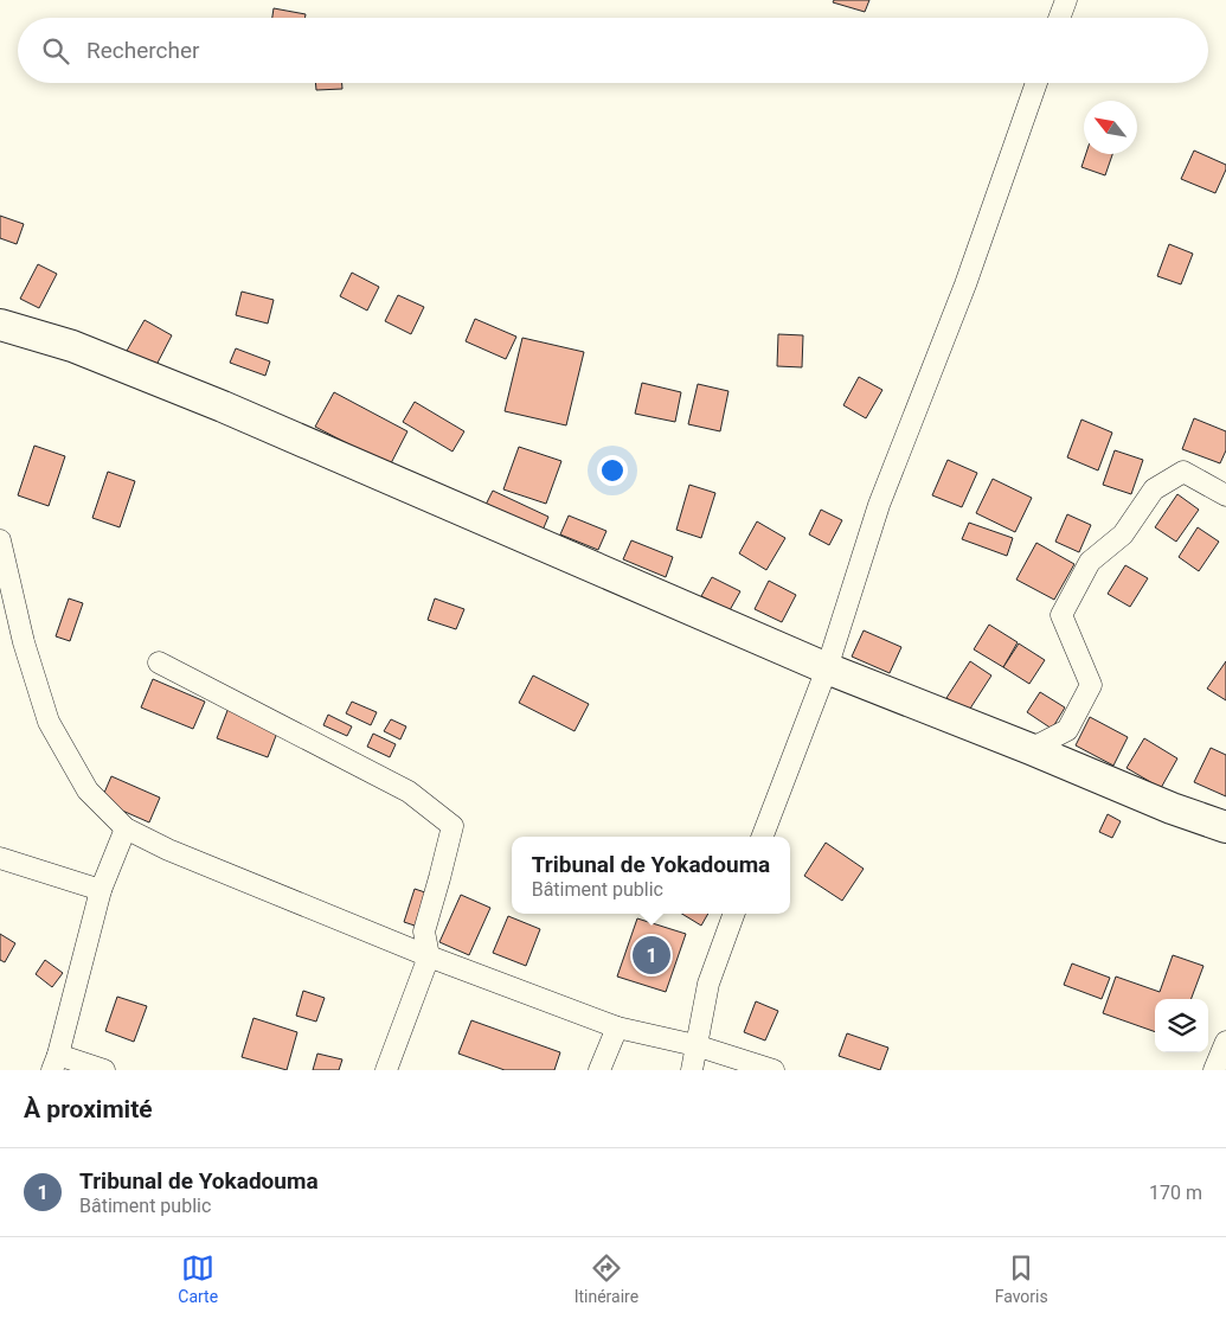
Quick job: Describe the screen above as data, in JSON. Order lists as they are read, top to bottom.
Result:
{
  "north": "top left",
  "page": {
    "search": "Rechercher",
    "popup": ["Tribunal de Yokadouma", "Bâtiment public"],
    "pins": "1",
    "heading": "À proximité",
    "list": [
      {
        "mark": "1",
        "name": "Tribunal de Yokadouma",
        "note": "Bâtiment public",
        "value": "170 m"
      }
    ],
    "nav": ["Carte", "Itinéraire", "Favoris"]
  }
}
